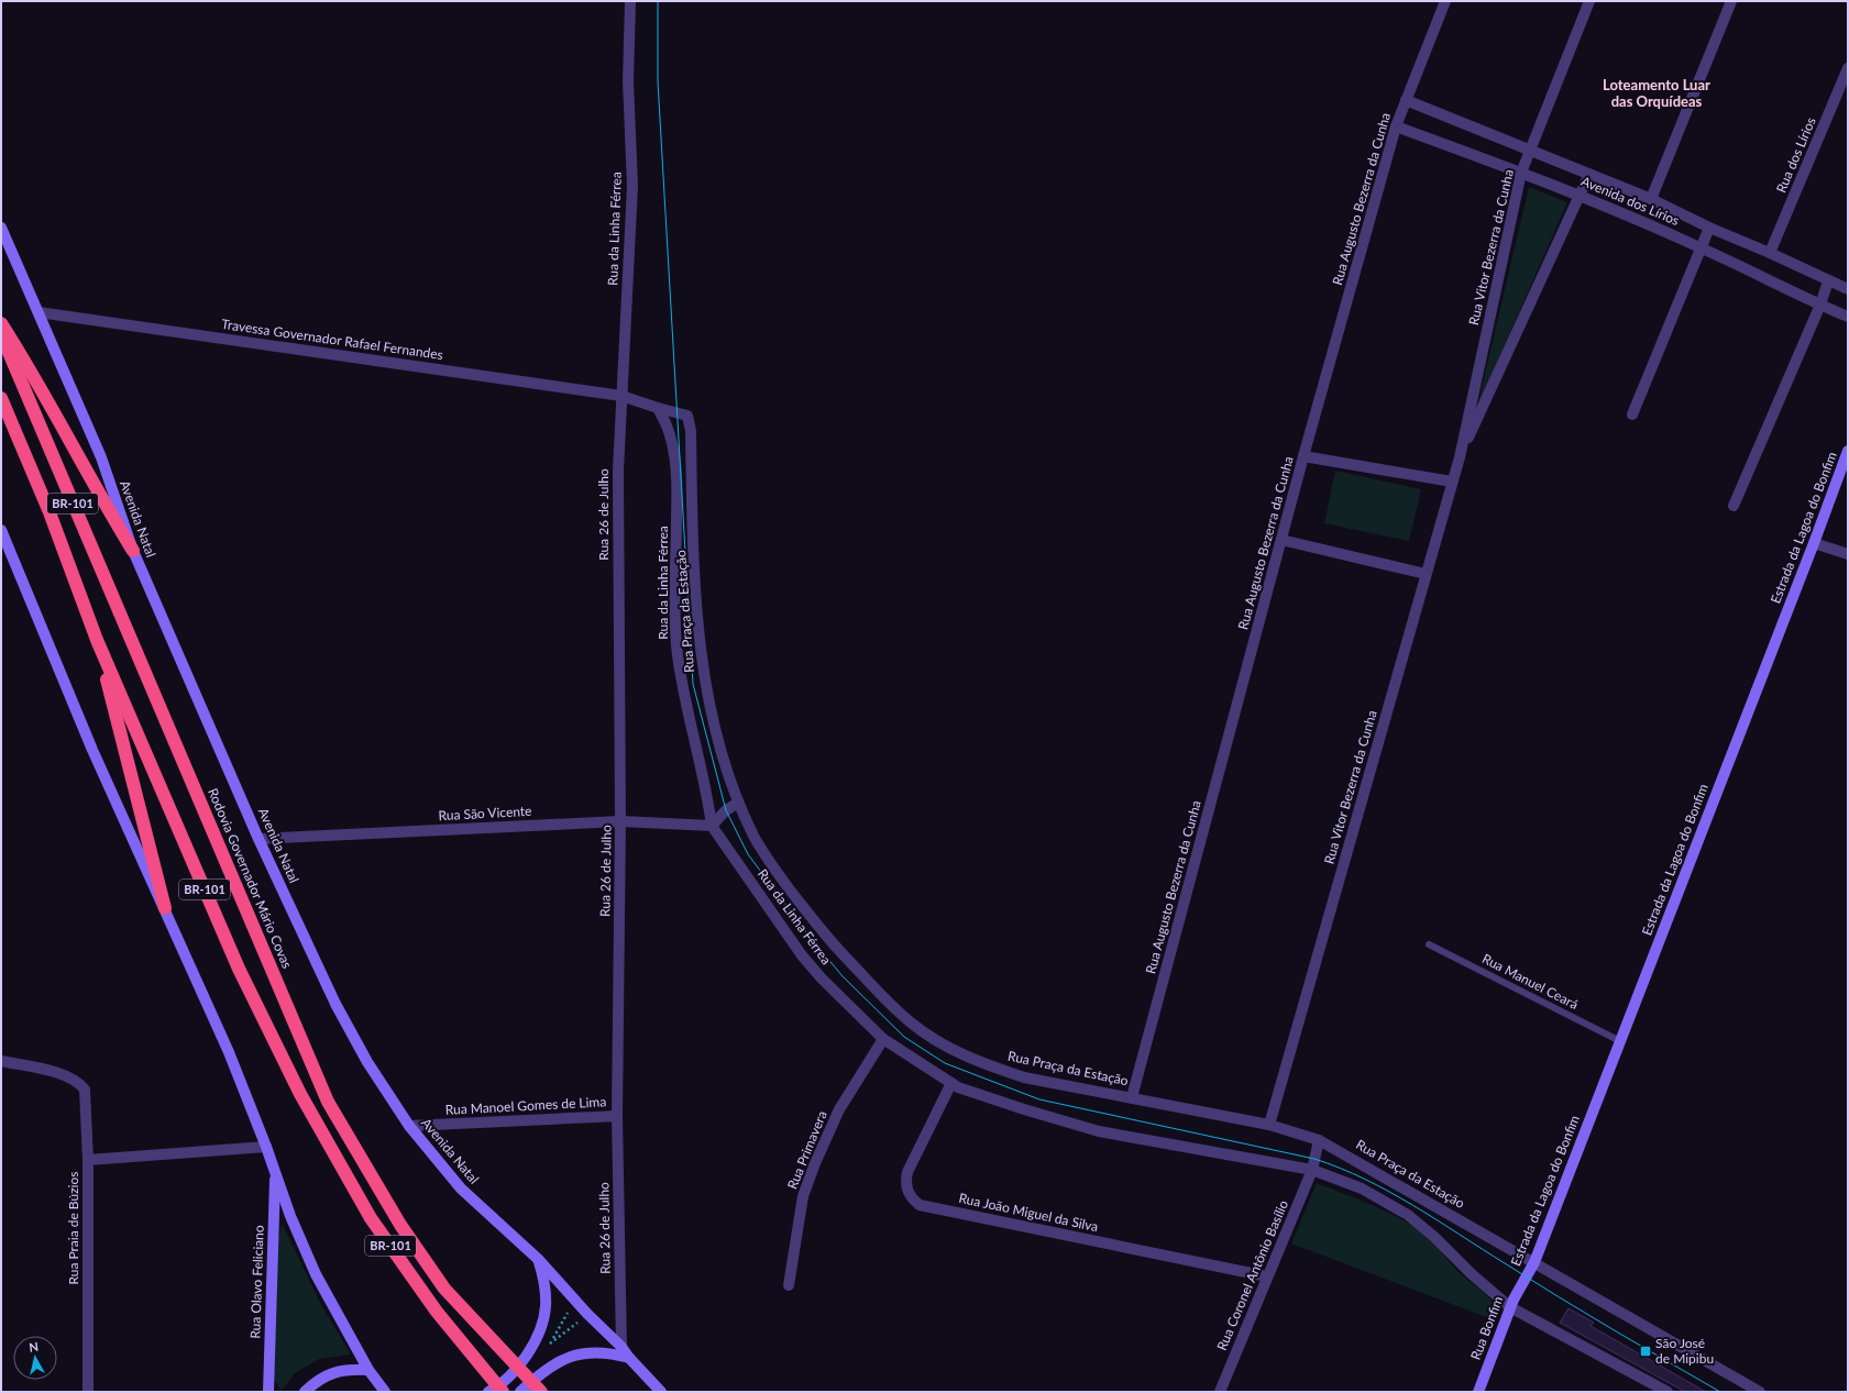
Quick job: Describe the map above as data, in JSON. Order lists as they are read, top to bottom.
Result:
{
  "streets": {
    "highway": ["BR-101", "Rodovia Governador Mário Covas"],
    "main road": [
      "Avenida Natal",
      "Estrada da Lagoa do Bonfim",
      "Rua Olavo Feliciano",
      "Rua Bonfim"
    ],
    "street": [
      "Rua dos Lírios",
      "Rua Augusto Bezerra da Cunha",
      "Avenida dos Lírios",
      "Rua da Linha Férrea",
      "Rua Vitor Bezerra da Cunha",
      "Travessa Governador Rafael Fernandes",
      "Rua 26 de Julho",
      "Rua Praça da Estação",
      "Rua São Vicente",
      "Rua Manoel Gomes de Lima",
      "Rua Primavera",
      "Rua João Miguel da Silva",
      "Rua Praia de Búzios",
      "Rua Coronel Antônio Basílio"
    ],
    "lane": ["Rua Manuel Ceará"]
  },
  "crossings": [
    ["Rua dos Lírios", "Avenida dos Lírios"],
    ["Rua Augusto Bezerra da Cunha", "Avenida dos Lírios"],
    ["Rua Augusto Bezerra da Cunha", "Rua Praça da Estação"],
    ["Avenida dos Lírios", "Rua Vitor Bezerra da Cunha"],
    ["Rua da Linha Férrea", "Travessa Governador Rafael Fernandes"],
    ["Rua da Linha Férrea", "Rua 26 de Julho"],
    ["Rua da Linha Férrea", "Rua Praça da Estação"],
    ["Rua da Linha Férrea", "Rua São Vicente"],
    ["Rua da Linha Férrea", "Rua Primavera"],
    ["Rua da Linha Férrea", "Rua João Miguel da Silva"],
    ["Rua Vitor Bezerra da Cunha", "Rua Praça da Estação"],
    ["Travessa Governador Rafael Fernandes", "Rua 26 de Julho"],
    ["Travessa Governador Rafael Fernandes", "Avenida Natal"],
    ["Rua 26 de Julho", "Avenida Natal"],
    ["Rua 26 de Julho", "Rua São Vicente"],
    ["Rua 26 de Julho", "Rua Manoel Gomes de Lima"],
    ["Avenida Natal", "Rua São Vicente"],
    ["Avenida Natal", "Rua Manoel Gomes de Lima"],
    ["Estrada da Lagoa do Bonfim", "Rua Praça da Estação"],
    ["Estrada da Lagoa do Bonfim", "Rua Manuel Ceará"],
    ["Estrada da Lagoa do Bonfim", "Rua Bonfim"],
    ["Rua Praça da Estação", "Rua Coronel Antônio Basílio"],
    ["Rua João Miguel da Silva", "Rua Coronel Antônio Basílio"]
  ],
  "districts": ["Loteamento Luar das Orquídeas"],
  "places": {
    "transit": ["São José de Mipibu"]
  },
  "north": "top"
}
